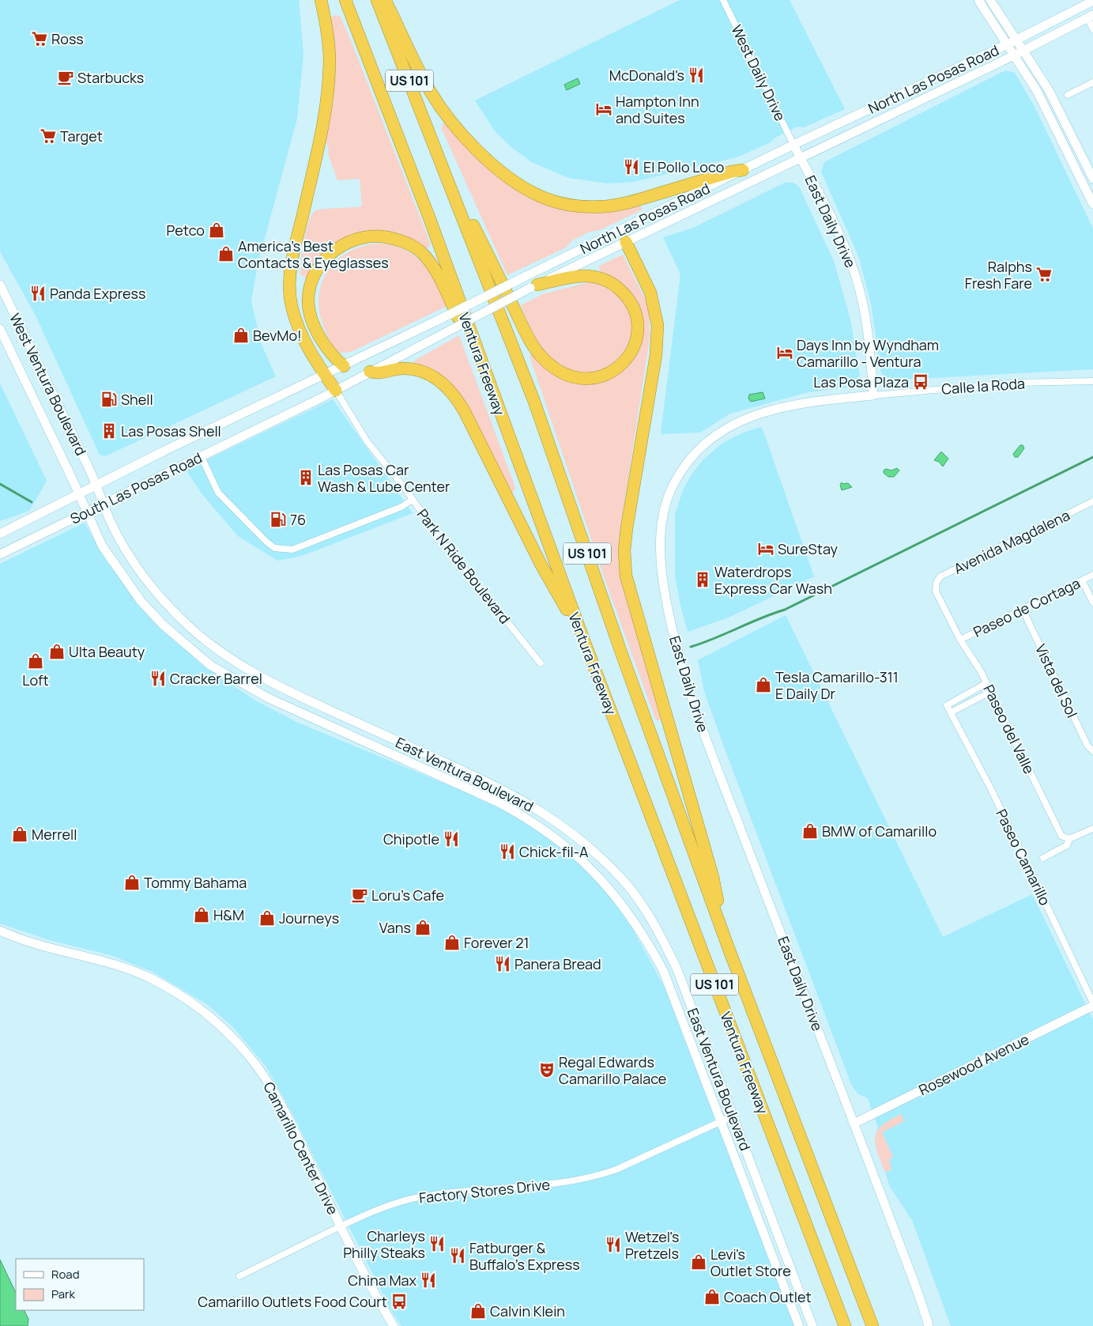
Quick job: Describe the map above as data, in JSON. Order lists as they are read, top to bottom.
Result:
{
  "streets": {
    "highway": ["US 101", "Ventura Freeway"],
    "main road": [
      "North Las Posas Road",
      "East Daily Drive",
      "West Ventura Boulevard",
      "South Las Posas Road",
      "East Ventura Boulevard",
      "Rosewood Avenue",
      "Camarillo Center Drive"
    ],
    "street": [
      "West Daily Drive",
      "Calle la Roda",
      "Avenida Magdalena",
      "Park N Ride Boulevard",
      "Paseo de Cortaga",
      "Vista del Sol",
      "Paseo del Valle",
      "Paseo Camarillo",
      "Factory Stores Drive"
    ]
  },
  "crossings": [
    ["West Daily Drive", "North Las Posas Road"],
    ["West Daily Drive", "East Daily Drive"],
    ["North Las Posas Road", "East Daily Drive"],
    ["North Las Posas Road", "South Las Posas Road"],
    ["North Las Posas Road", "Park N Ride Boulevard"],
    ["East Daily Drive", "Calle la Roda"],
    ["East Daily Drive", "Rosewood Avenue"],
    ["West Ventura Boulevard", "South Las Posas Road"],
    ["West Ventura Boulevard", "East Ventura Boulevard"],
    ["South Las Posas Road", "Park N Ride Boulevard"],
    ["South Las Posas Road", "East Ventura Boulevard"],
    ["Avenida Magdalena", "Paseo del Valle"],
    ["Paseo de Cortaga", "Vista del Sol"],
    ["Paseo de Cortaga", "Paseo del Valle"],
    ["Paseo del Valle", "Paseo Camarillo"],
    ["East Ventura Boulevard", "Factory Stores Drive"],
    ["Paseo Camarillo", "Rosewood Avenue"],
    ["Camarillo Center Drive", "Factory Stores Drive"]
  ],
  "places": {
    "supermarket": ["Ross", "Target", "Ralphs Fresh Fare"],
    "restaurant": [
      "McDonald's",
      "El Pollo Loco",
      "Panda Express",
      "Cracker Barrel",
      "Chipotle",
      "Chick-fil-A",
      "Panera Bread",
      "Charleys Philly Steaks",
      "Wetzel's Pretzels",
      "Fatburger & Buffalo's Express",
      "China Max"
    ],
    "cafe": ["Starbucks", "Loru's Cafe"],
    "hotel": ["Hampton Inn and Suites", "Days Inn by Wyndham Camarillo - Ventura", "SureStay"],
    "shop": [
      "Petco",
      "America's Best Contacts & Eyeglasses",
      "BevMo!",
      "Ulta Beauty",
      "Loft",
      "Tesla Camarillo-311 E Daily Dr",
      "BMW of Camarillo",
      "Merrell",
      "Tommy Bahama",
      "H&M",
      "Journeys",
      "Vans",
      "Forever 21",
      "Levi's Outlet Store",
      "Coach Outlet",
      "Calvin Klein"
    ],
    "bus stop": ["Las Posa Plaza", "Camarillo Outlets Food Court"],
    "fuel station": ["Shell", "76"],
    "building": ["Las Posas Shell", "Las Posas Car Wash & Lube Center", "Waterdrops Express Car Wash"],
    "theatre": ["Regal Edwards Camarillo Palace"]
  },
  "legend": ["Road", "Park"]
}
